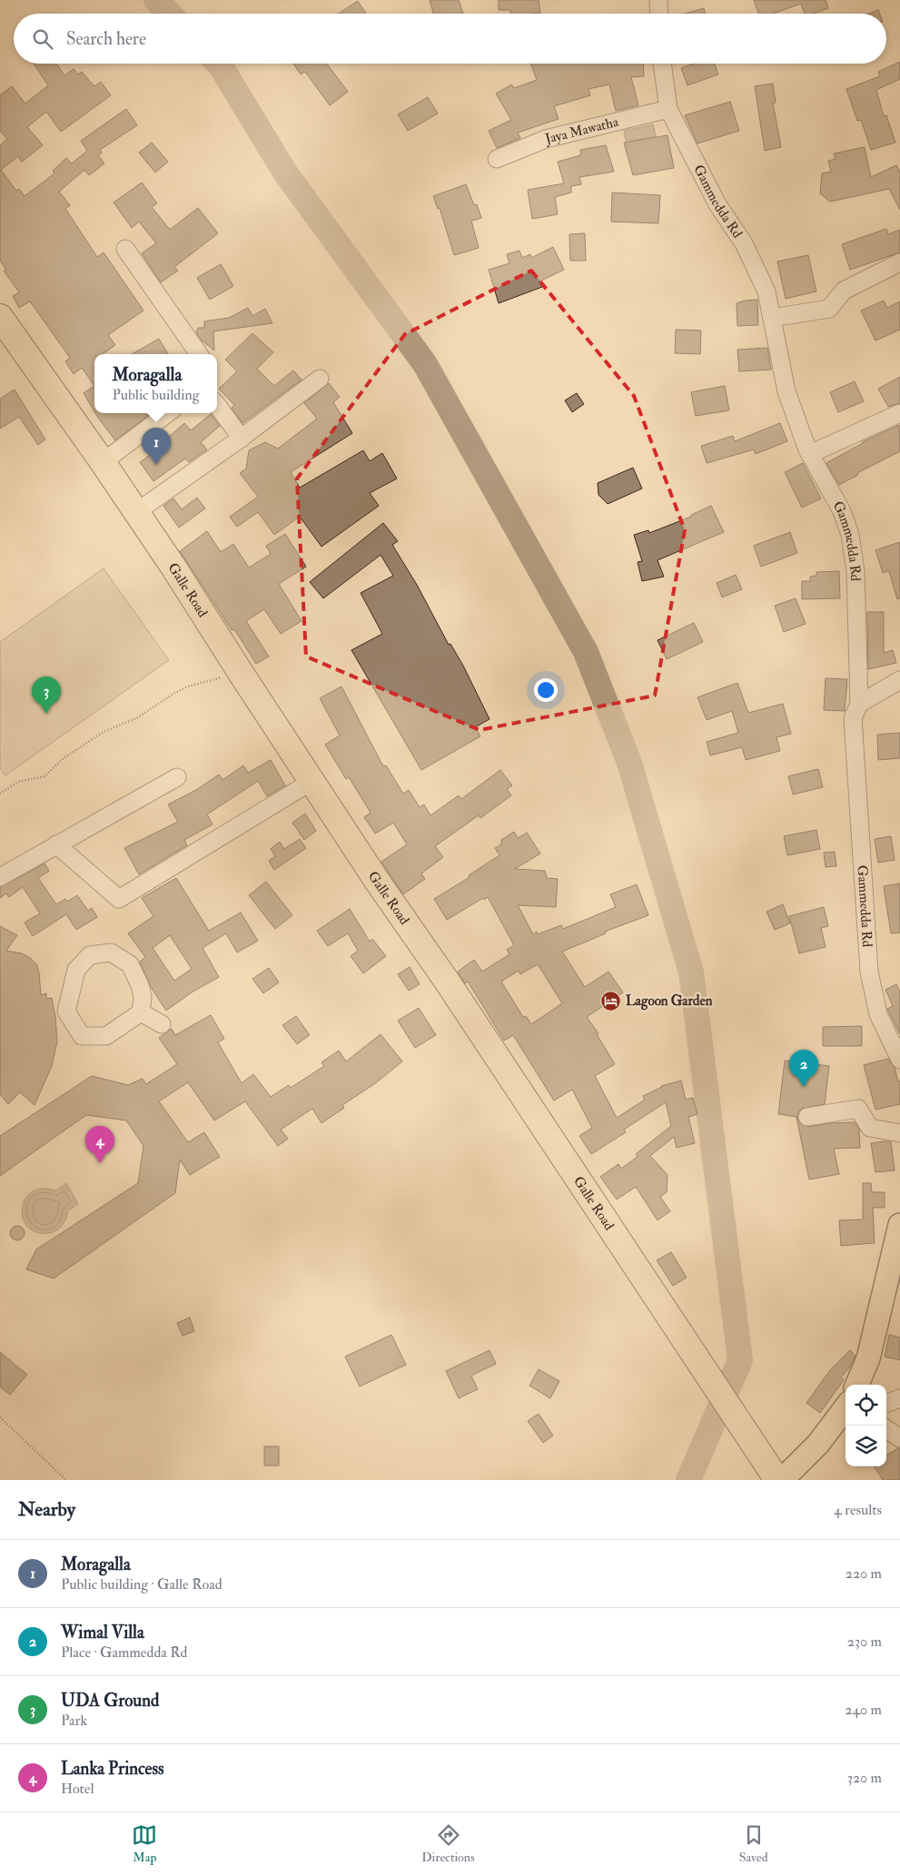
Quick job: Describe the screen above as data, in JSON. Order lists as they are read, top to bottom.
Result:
{
  "streets": {
    "highway": ["Galle Road"],
    "street": ["Jaya Mawatha", "Gammedda Rd"]
  },
  "crossings": [
    ["Jaya Mawatha", "Gammedda Rd"]
  ],
  "places": {
    "hotel": ["Lagoon Garden"]
  },
  "page": {
    "search": "Search here",
    "popup": ["Moragalla", "Public building"],
    "pins": [
      "1",
      "3",
      "2",
      "4"
    ],
    "heading": ["Nearby", "4 results"],
    "list": [
      {
        "mark": "1",
        "name": "Moragalla",
        "note": "Public building · Galle Road",
        "value": "220 m"
      },
      {
        "mark": "2",
        "name": "Wimal Villa",
        "note": "Place · Gammedda Rd",
        "value": "230 m"
      },
      {
        "mark": "3",
        "name": "UDA Ground",
        "note": "Park",
        "value": "240 m"
      },
      {
        "mark": "4",
        "name": "Lanka Princess",
        "note": "Hotel",
        "value": "320 m"
      }
    ],
    "nav": ["Map", "Directions", "Saved"]
  }
}
